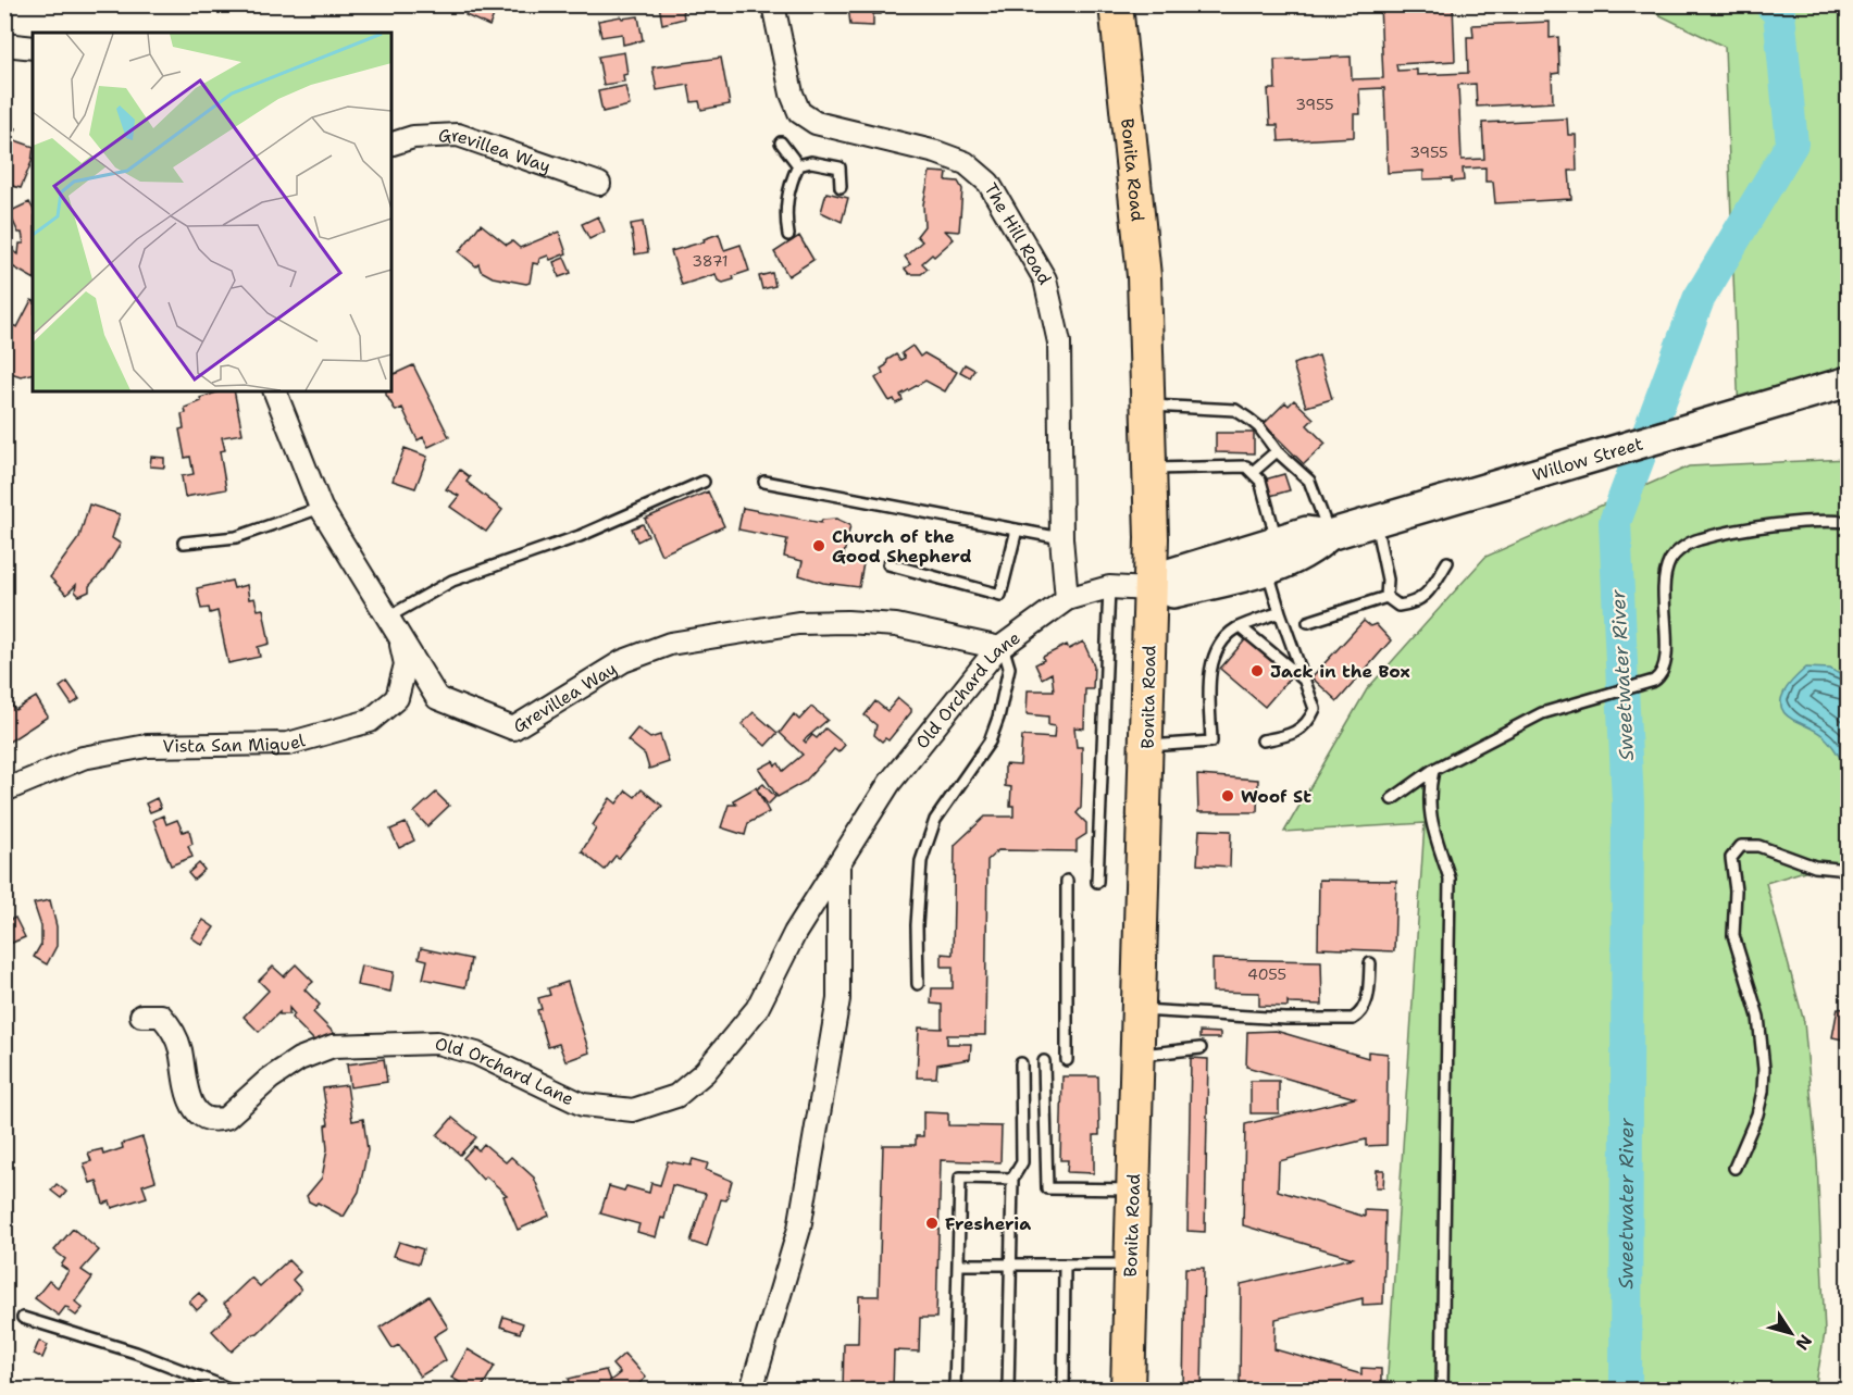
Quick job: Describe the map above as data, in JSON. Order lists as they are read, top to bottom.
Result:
{
  "streets": {
    "main road": ["Bonita Road", "Willow Street"],
    "street": [
      "Grevillea Way",
      "The Hill Road",
      "Old Orchard Lane",
      "Vista San Miguel"
    ]
  },
  "crossings": [
    ["Grevillea Way", "Old Orchard Lane"],
    ["Grevillea Way", "Vista San Miguel"],
    ["Bonita Road", "Willow Street"],
    ["Bonita Road", "Old Orchard Lane"],
    ["The Hill Road", "Old Orchard Lane"],
    ["Willow Street", "Old Orchard Lane"]
  ],
  "water": ["Sweetwater River"],
  "places": [
    "Church of the Good Shepherd",
    "Jack in the Box",
    "Woof St",
    "Fresheria"
  ],
  "house_numbers": [
    "3955",
    "3955",
    "3871",
    "4055"
  ],
  "north": "bottom right"
}
